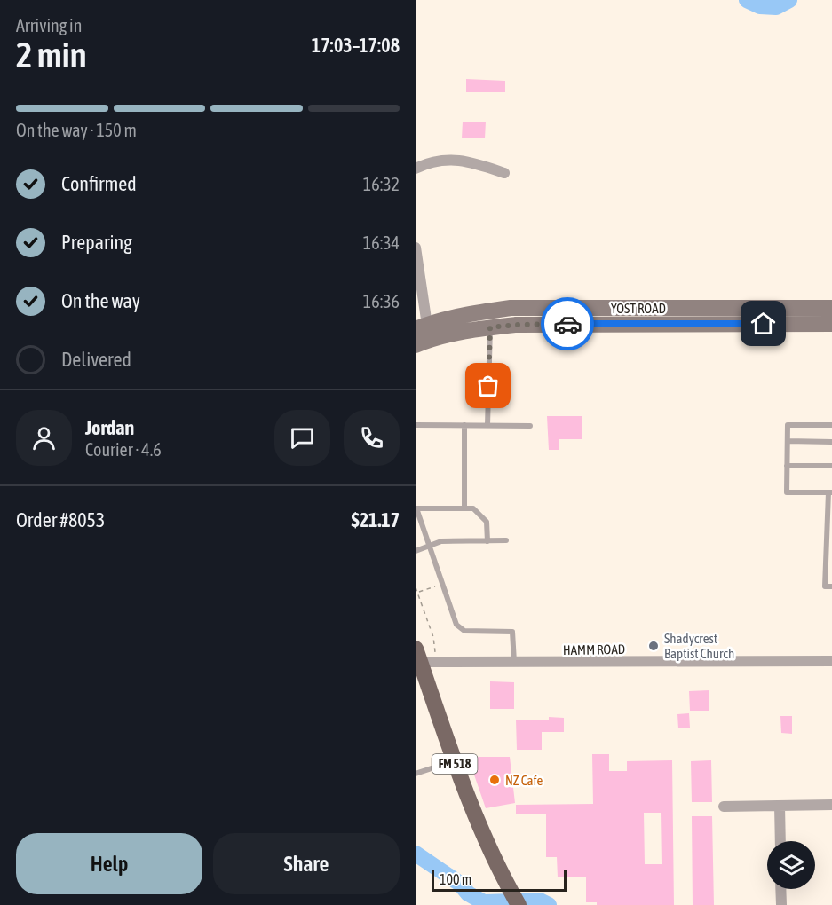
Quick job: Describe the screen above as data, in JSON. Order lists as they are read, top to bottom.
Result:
{
  "streets": {
    "main road": ["YOST ROAD", "FM 518"],
    "street": ["HAMM ROAD"]
  },
  "crossings": [
    ["HAMM ROAD", "FM 518"]
  ],
  "places": ["Shadycrest Baptist Church", "NZ Cafe"],
  "scale_bar": "100 m",
  "page": {
    "heading": ["2 min", "Arriving in", "17:03–17:08"],
    "panel": [
      "Jordan",
      "Courier · 4.6",
      "Order #8053",
      "$21.17"
    ],
    "bar": "On the way · 150 m",
    "list": [
      ["Confirmed", "16:32"],
      ["Preparing", "16:34"],
      ["On the way", "16:36"],
      "Delivered"
    ],
    "buttons": ["Help", "Share"],
    "scale": "100 m"
  }
}
